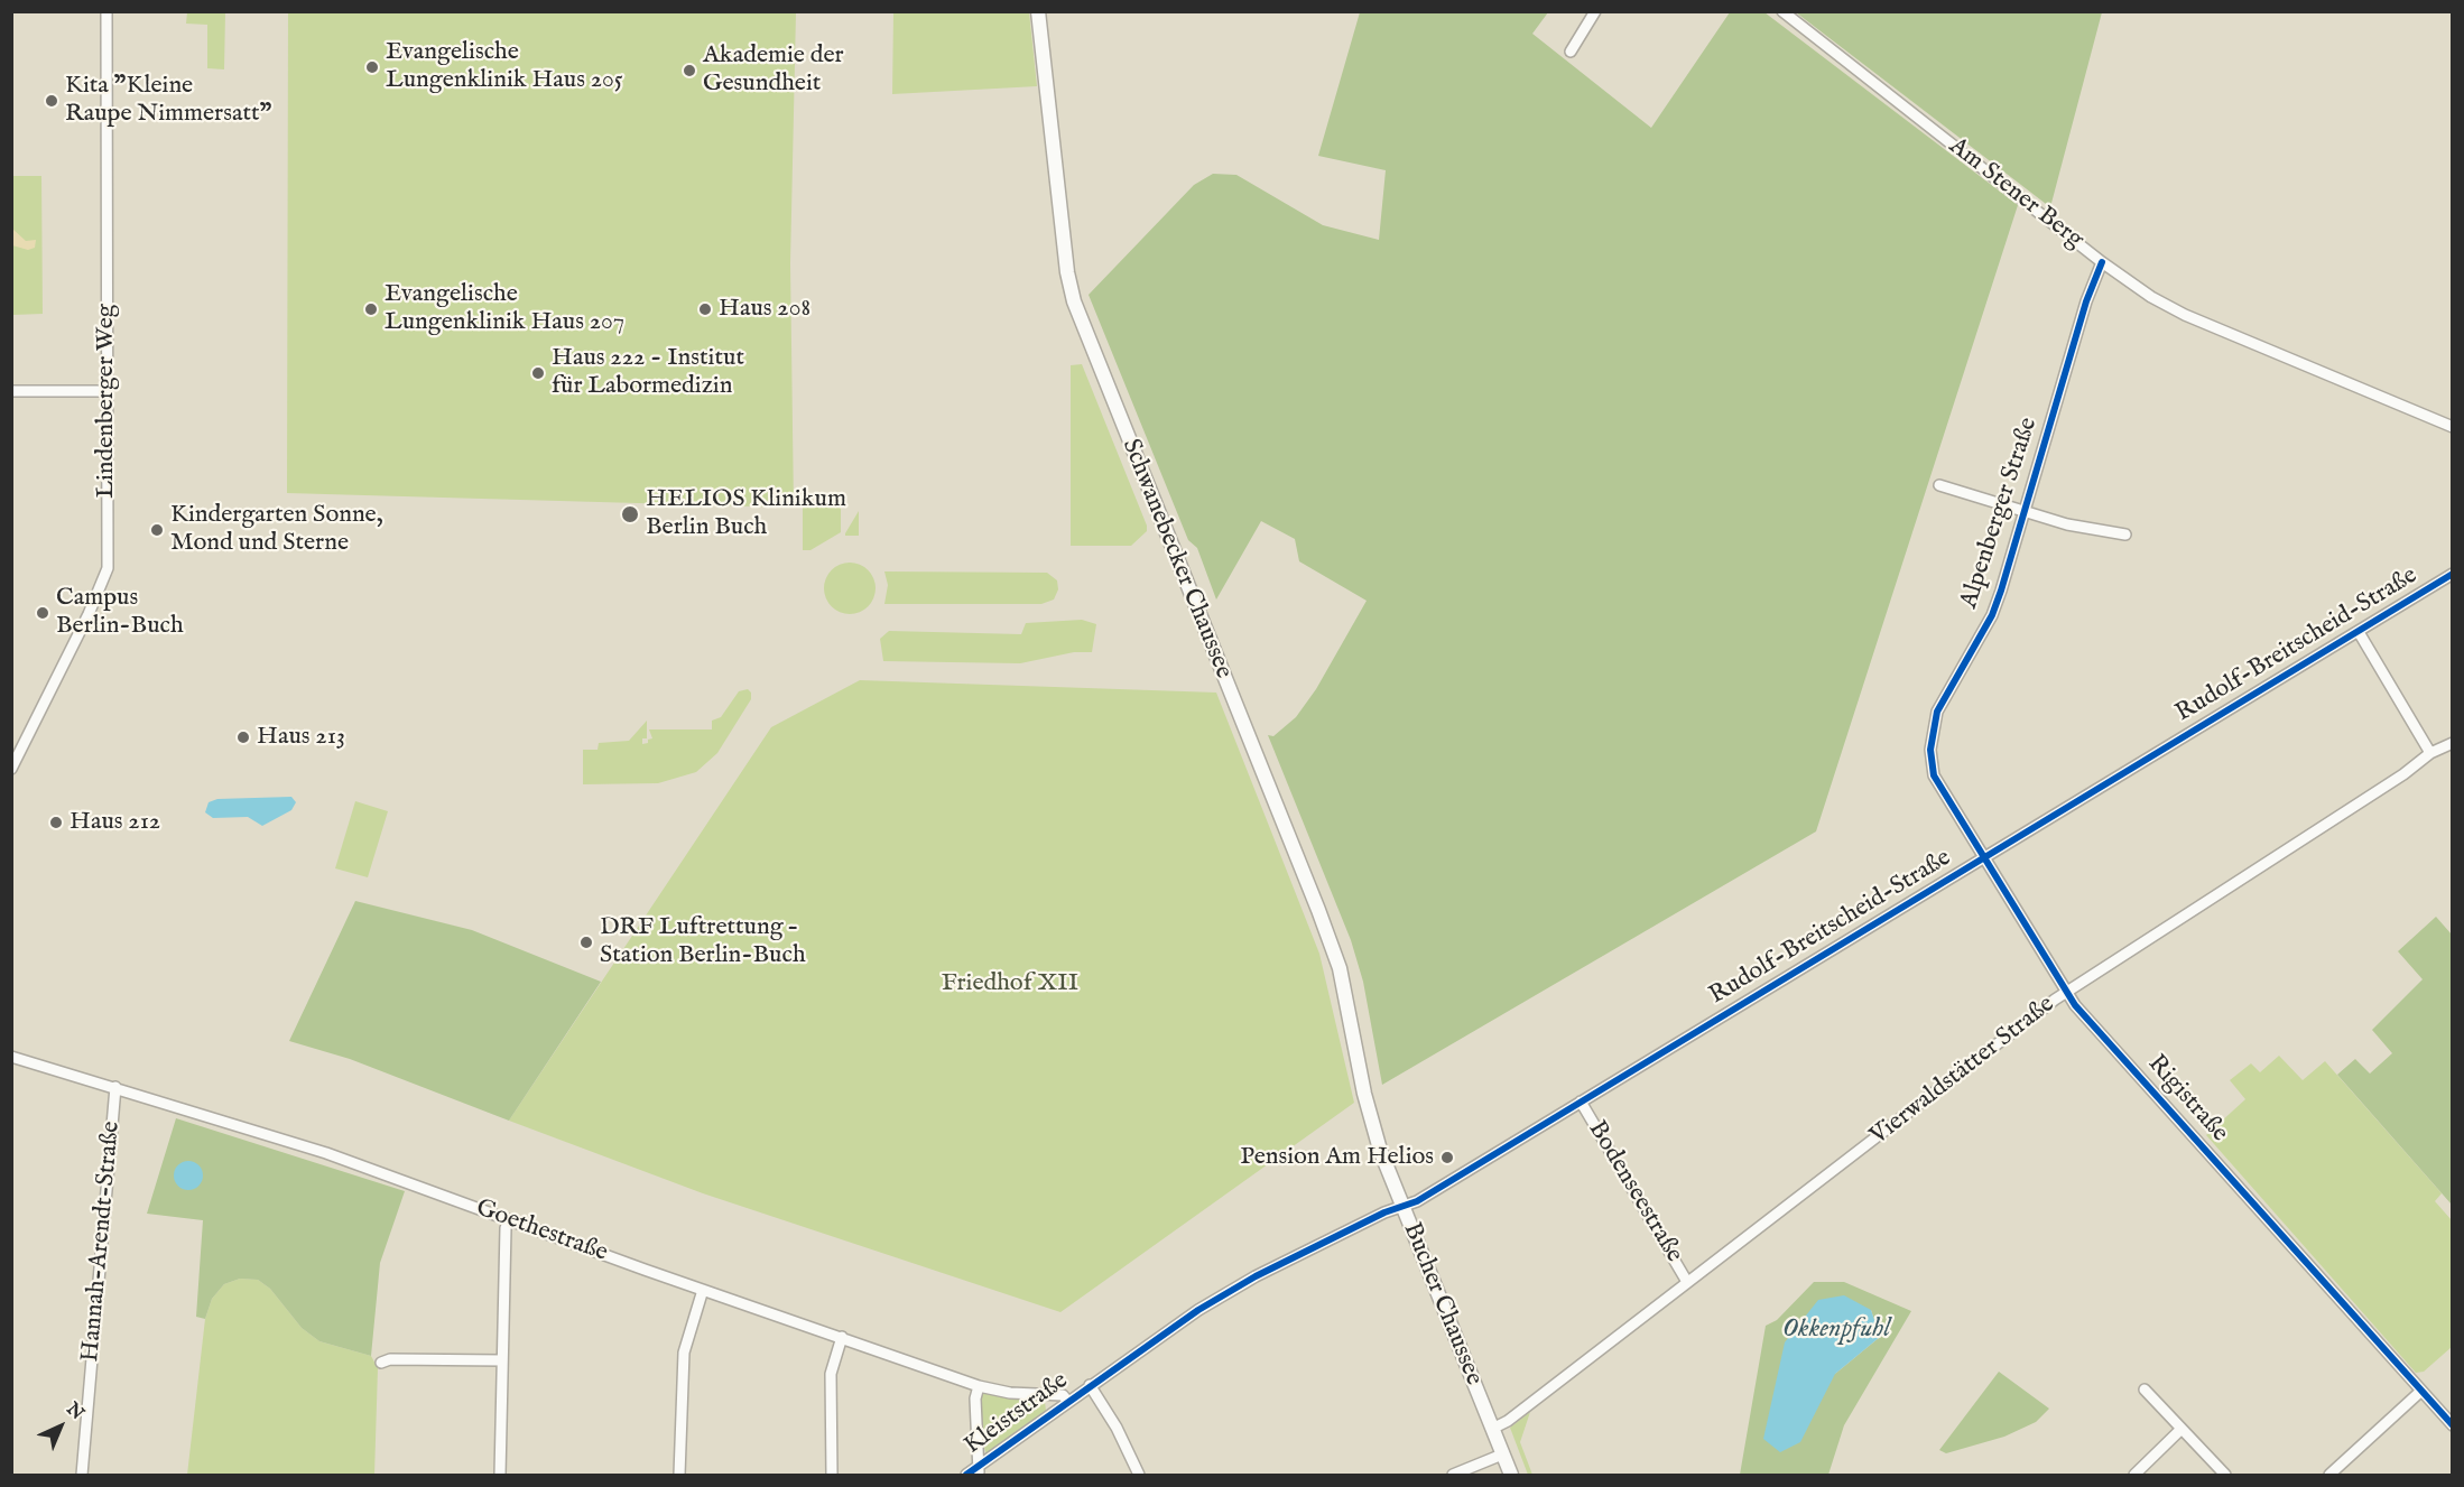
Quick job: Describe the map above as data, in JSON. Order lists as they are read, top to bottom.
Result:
{
  "streets": {
    "main road": ["Schwanebecker Chaussee", "Bucher Chaussee"],
    "street": [
      "Am Stener Berg",
      "Lindenberger Weg",
      "Alpenberger Straße",
      "Rudolf-Breitscheid-Straße",
      "Vierwaldstätter Straße",
      "Rigistraße",
      "Bodenseestraße",
      "Goethestraße",
      "Hannah-Arendt-Straße",
      "Kleiststraße"
    ]
  },
  "crossings": [
    ["Am Stener Berg", "Alpenberger Straße"],
    ["Alpenberger Straße", "Rigistraße"],
    ["Schwanebecker Chaussee", "Bucher Chaussee"],
    ["Rudolf-Breitscheid-Straße", "Rigistraße"],
    ["Rudolf-Breitscheid-Straße", "Bodenseestraße"],
    ["Rudolf-Breitscheid-Straße", "Bucher Chaussee"],
    ["Rudolf-Breitscheid-Straße", "Kleiststraße"],
    ["Vierwaldstätter Straße", "Rigistraße"],
    ["Vierwaldstätter Straße", "Bodenseestraße"],
    ["Vierwaldstätter Straße", "Bucher Chaussee"],
    ["Goethestraße", "Hannah-Arendt-Straße"],
    ["Goethestraße", "Kleiststraße"],
    ["Bucher Chaussee", "Kleiststraße"]
  ],
  "water": ["Okkenpfuhl"],
  "parks": ["Friedhof XII"],
  "places": [
    "Evangelische Lungenklinik Haus 205",
    "Akademie der Gesundheit",
    "Kita \"Kleine Raupe Nimmersatt\"",
    "Evangelische Lungenklinik Haus 207",
    "Haus 208",
    "Haus 222 - Institut für Labormedizin",
    "HELIOS Klinikum Berlin Buch",
    "Kindergarten Sonne, Mond und Sterne",
    "Campus Berlin-Buch",
    "Haus 213",
    "Haus 212",
    "DRF Luftrettung – Station Berlin-Buch",
    "Pension Am Helios"
  ],
  "north": "top right"
}
